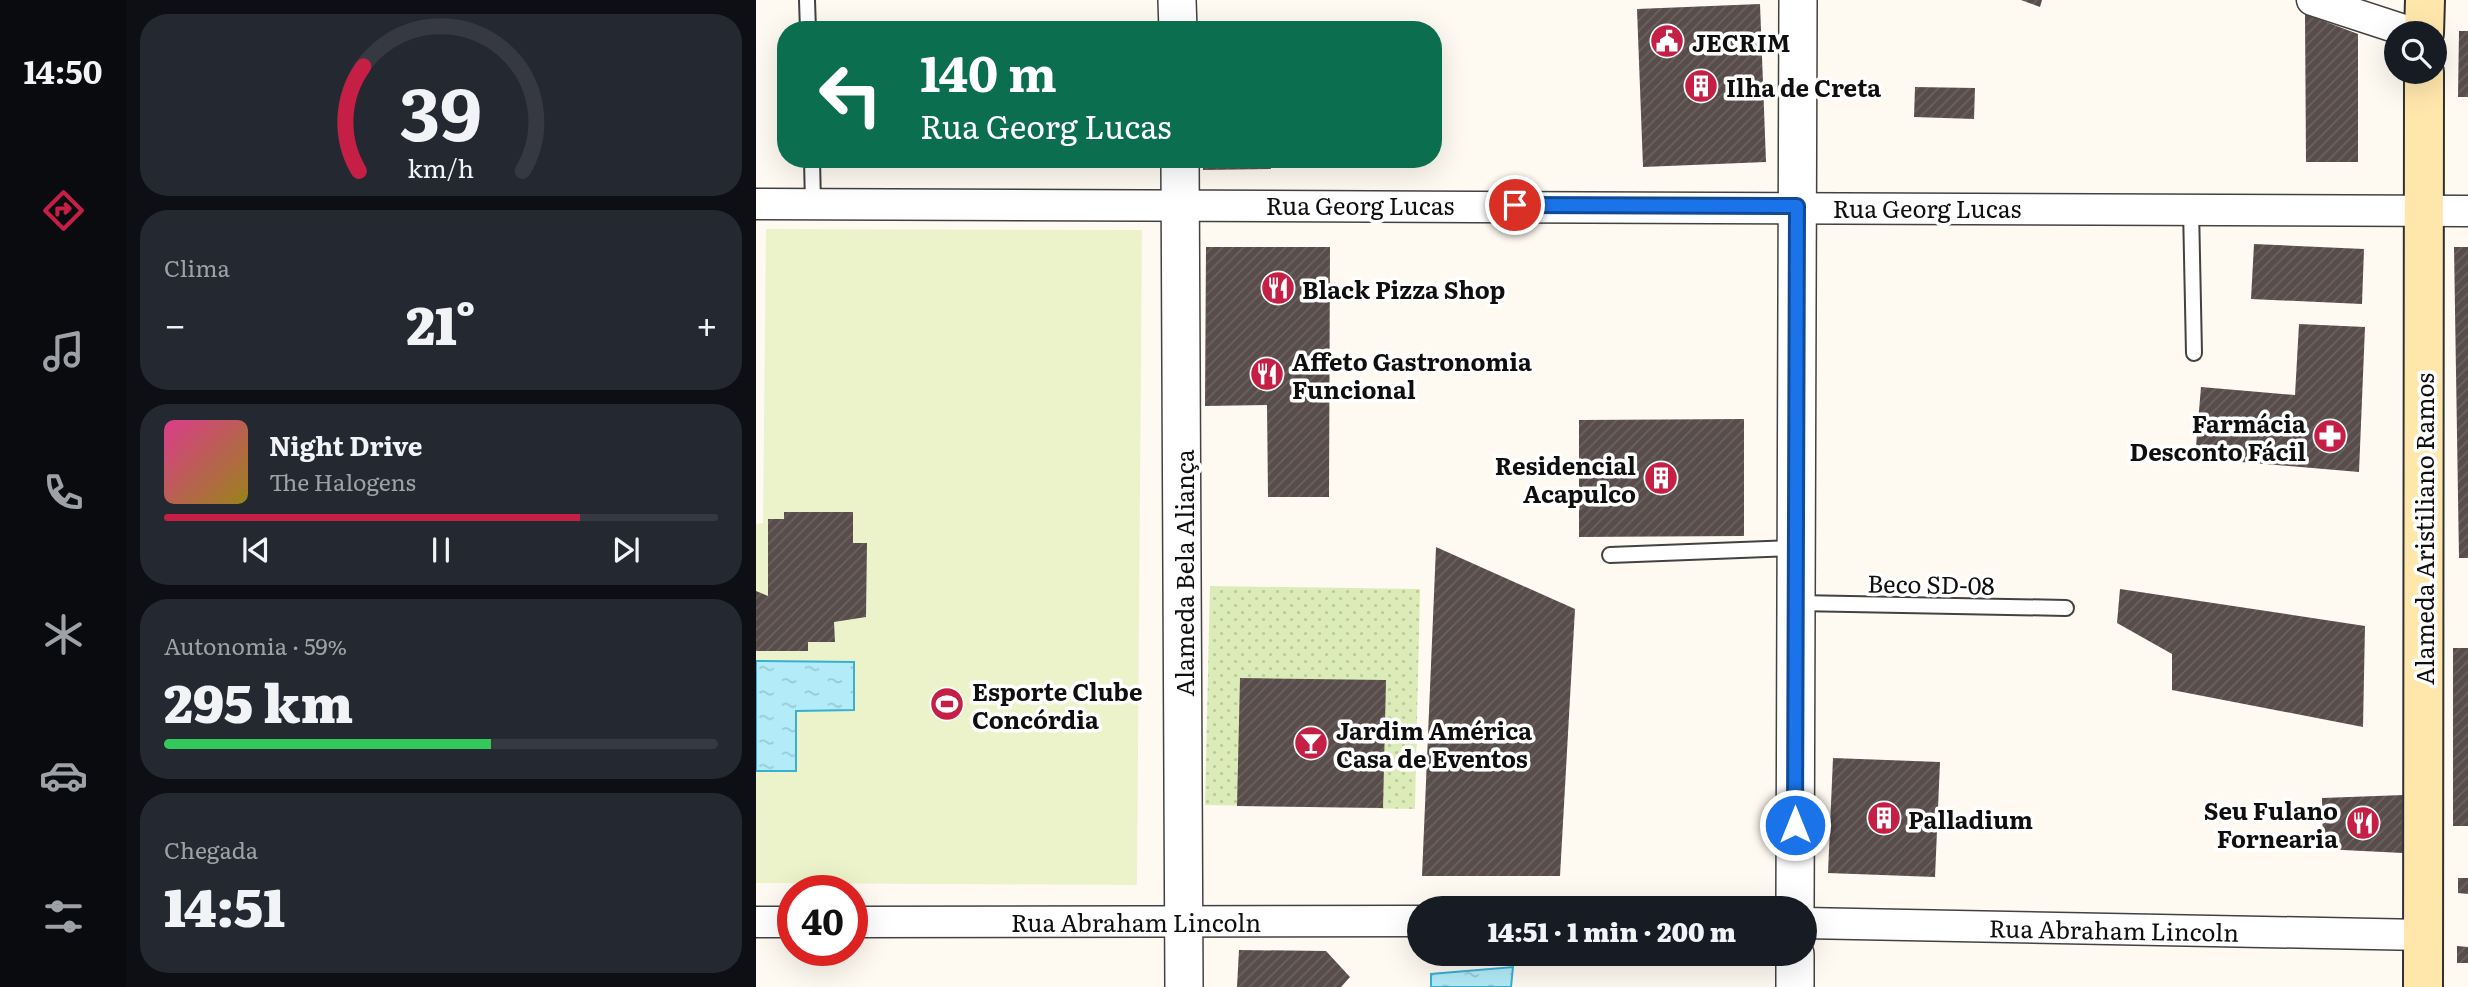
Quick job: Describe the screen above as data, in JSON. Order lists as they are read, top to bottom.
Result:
{
  "streets": {
    "main road": ["Alameda Aristiliano Ramos"],
    "street": ["Rua Georg Lucas", "Alameda Bela Aliança", "Rua Abraham Lincoln"],
    "lane": ["Beco SD-08"]
  },
  "crossings": [
    ["Rua Georg Lucas", "Alameda Aristiliano Ramos"],
    ["Rua Georg Lucas", "Alameda Bela Aliança"],
    ["Alameda Aristiliano Ramos", "Rua Abraham Lincoln"],
    ["Alameda Bela Aliança", "Rua Abraham Lincoln"]
  ],
  "places": {
    "public building": ["JECRIM"],
    "building": ["Ilha de Creta", "Residencial Acapulco", "Palladium"],
    "restaurant": ["Black Pizza Shop", "Affeto Gastronomia Funcional", "Seu Fulano Fornearia"],
    "pharmacy": ["Farmácia Desconto Fácil"],
    "sports": ["Esporte Clube Concórdia"],
    "bar": ["Jardim América Casa de Eventos"]
  },
  "page": {
    "tabs": "14:50",
    "turn": ["140 m", "Rua Georg Lucas"],
    "tile": [
      "Clima",
      ["Autonomia · 59%", "295 km"],
      ["Chegada", "14:51"]
    ],
    "heat": ["−", "21°", "+"],
    "song": ["Night Drive", "The Halogens"],
    "limit": "40",
    "trip": "14:51 · 1 min · 200 m",
    "gauge": ["39", "km/h"]
  }
}
